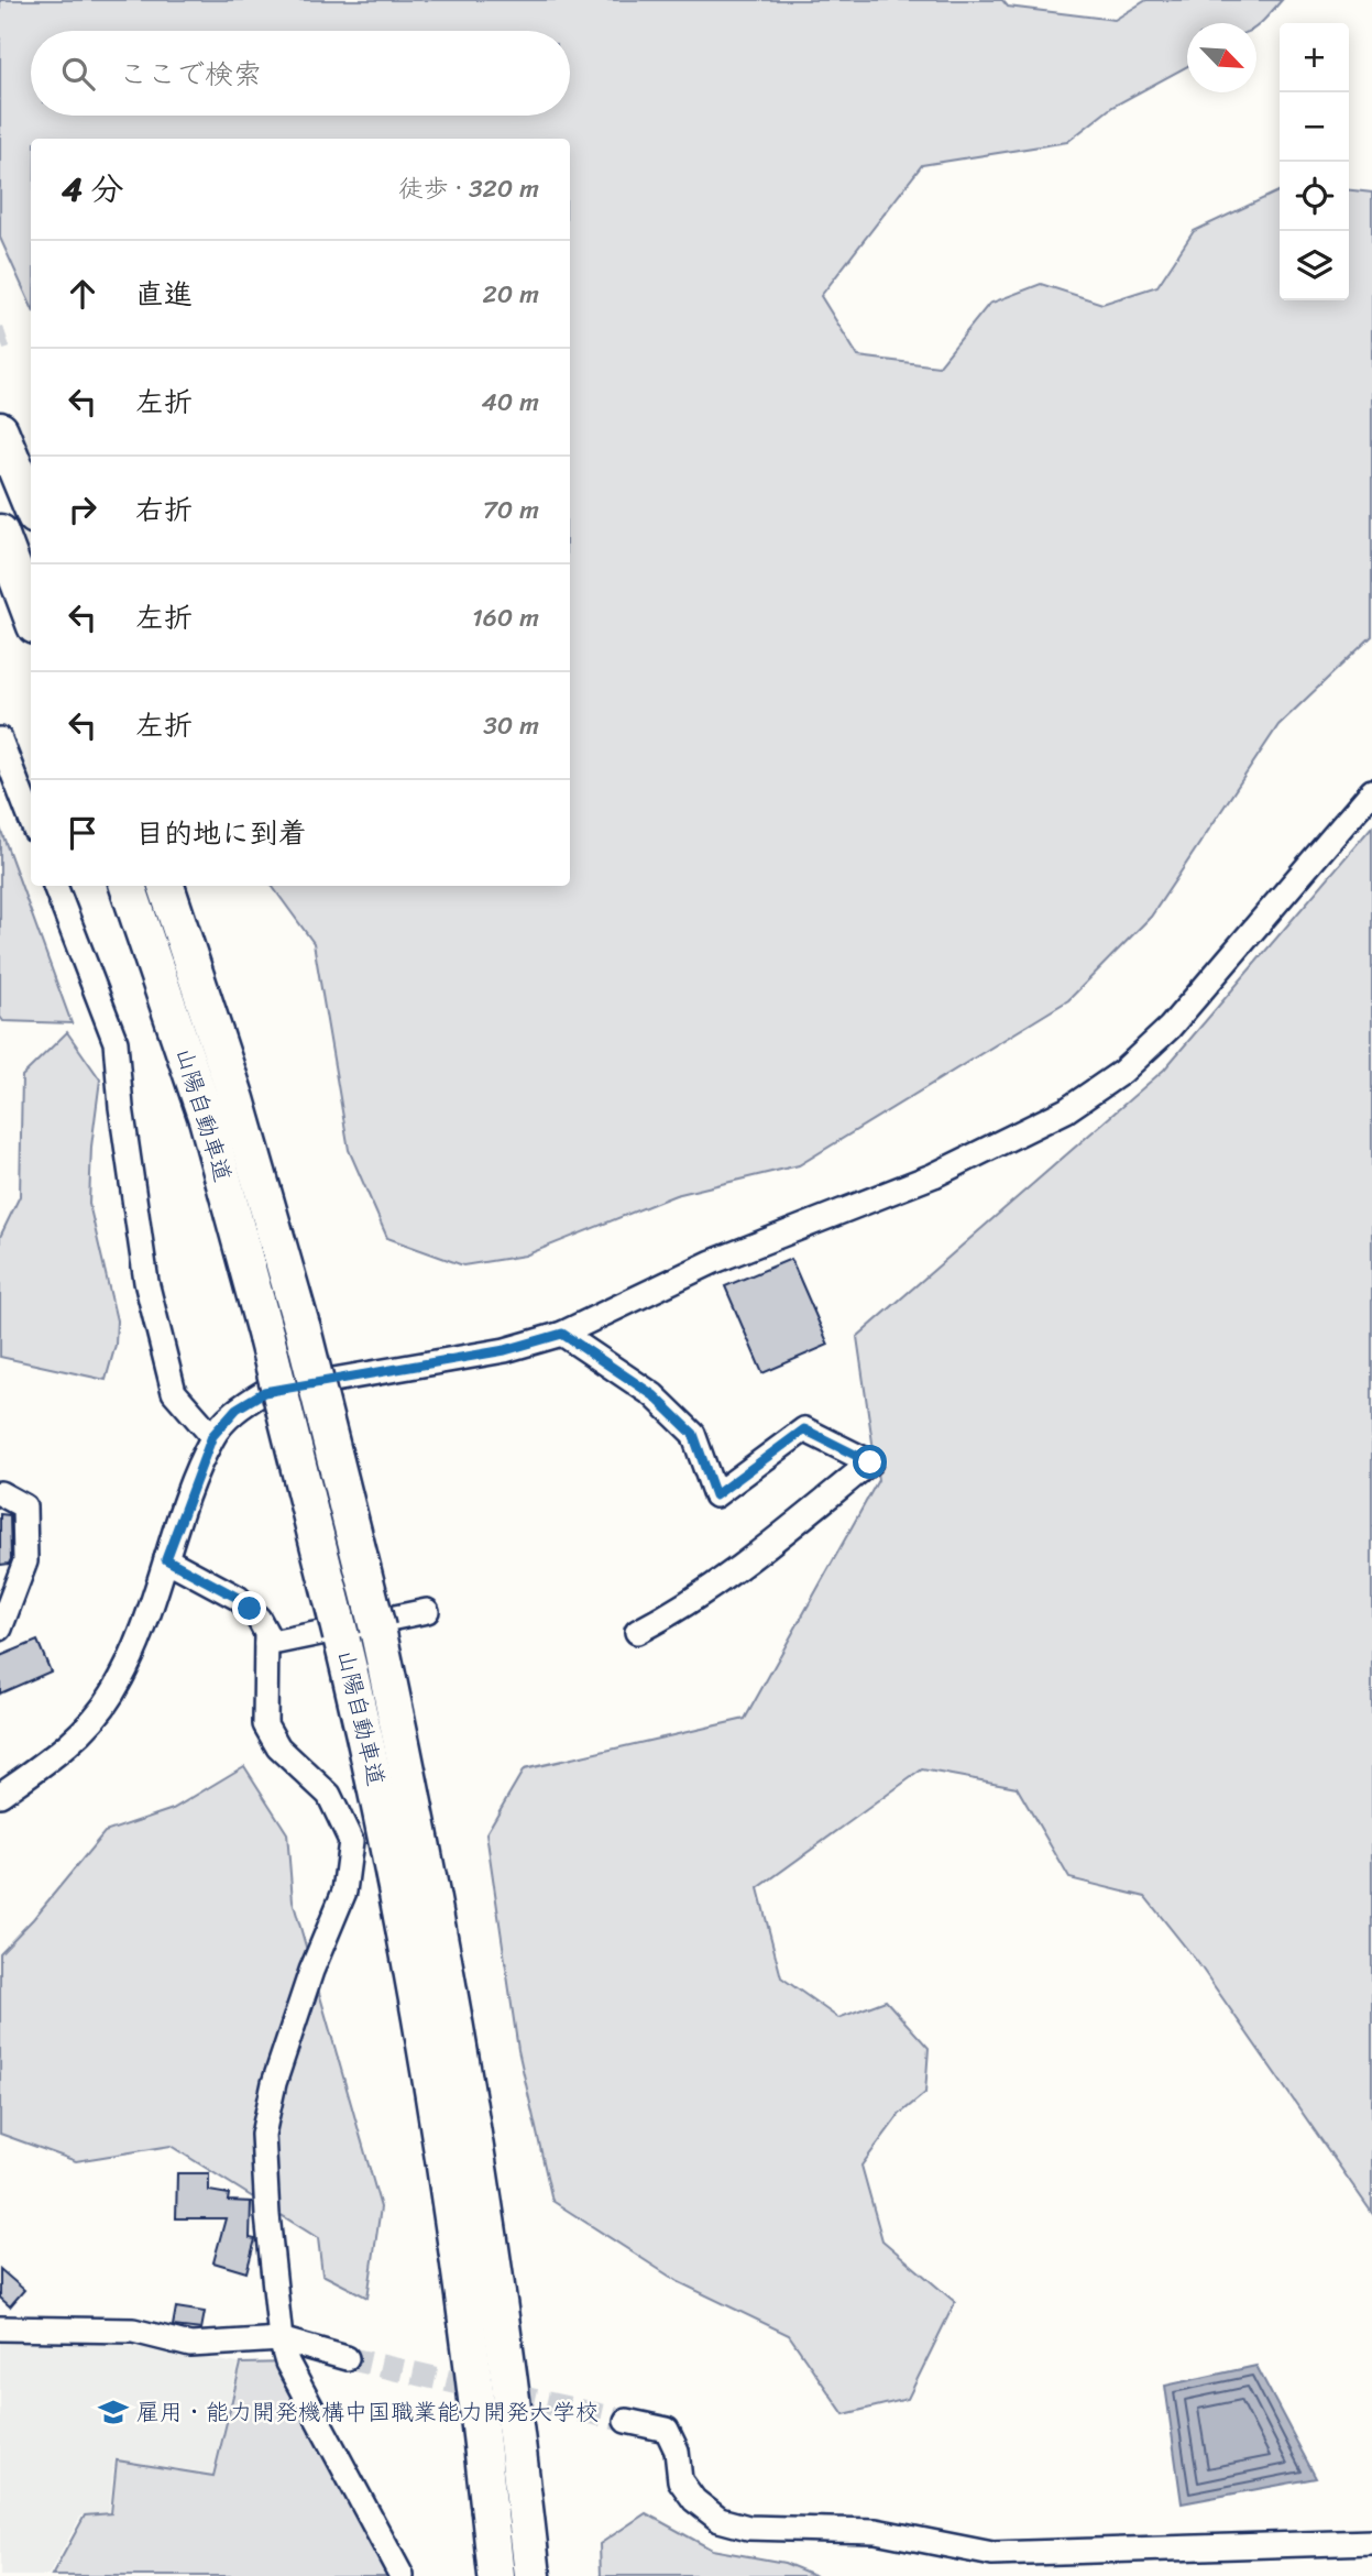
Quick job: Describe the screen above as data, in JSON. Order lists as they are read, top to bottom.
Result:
{
  "streets": {
    "highway": ["山陽自動車道"]
  },
  "places": {
    "school or university": ["雇用・能力開発機構中国職業能力開発大学校"]
  },
  "north": "bottom right",
  "page": {
    "map_buttons": ["+", "−"],
    "search": "ここで検索",
    "heading": ["4 分", "徒歩 · 320 m"],
    "list": [
      ["直進", "20 m"],
      ["左折", "40 m"],
      ["右折", "70 m"],
      ["左折", "160 m"],
      ["左折", "30 m"],
      "目的地に到着"
    ]
  }
}
